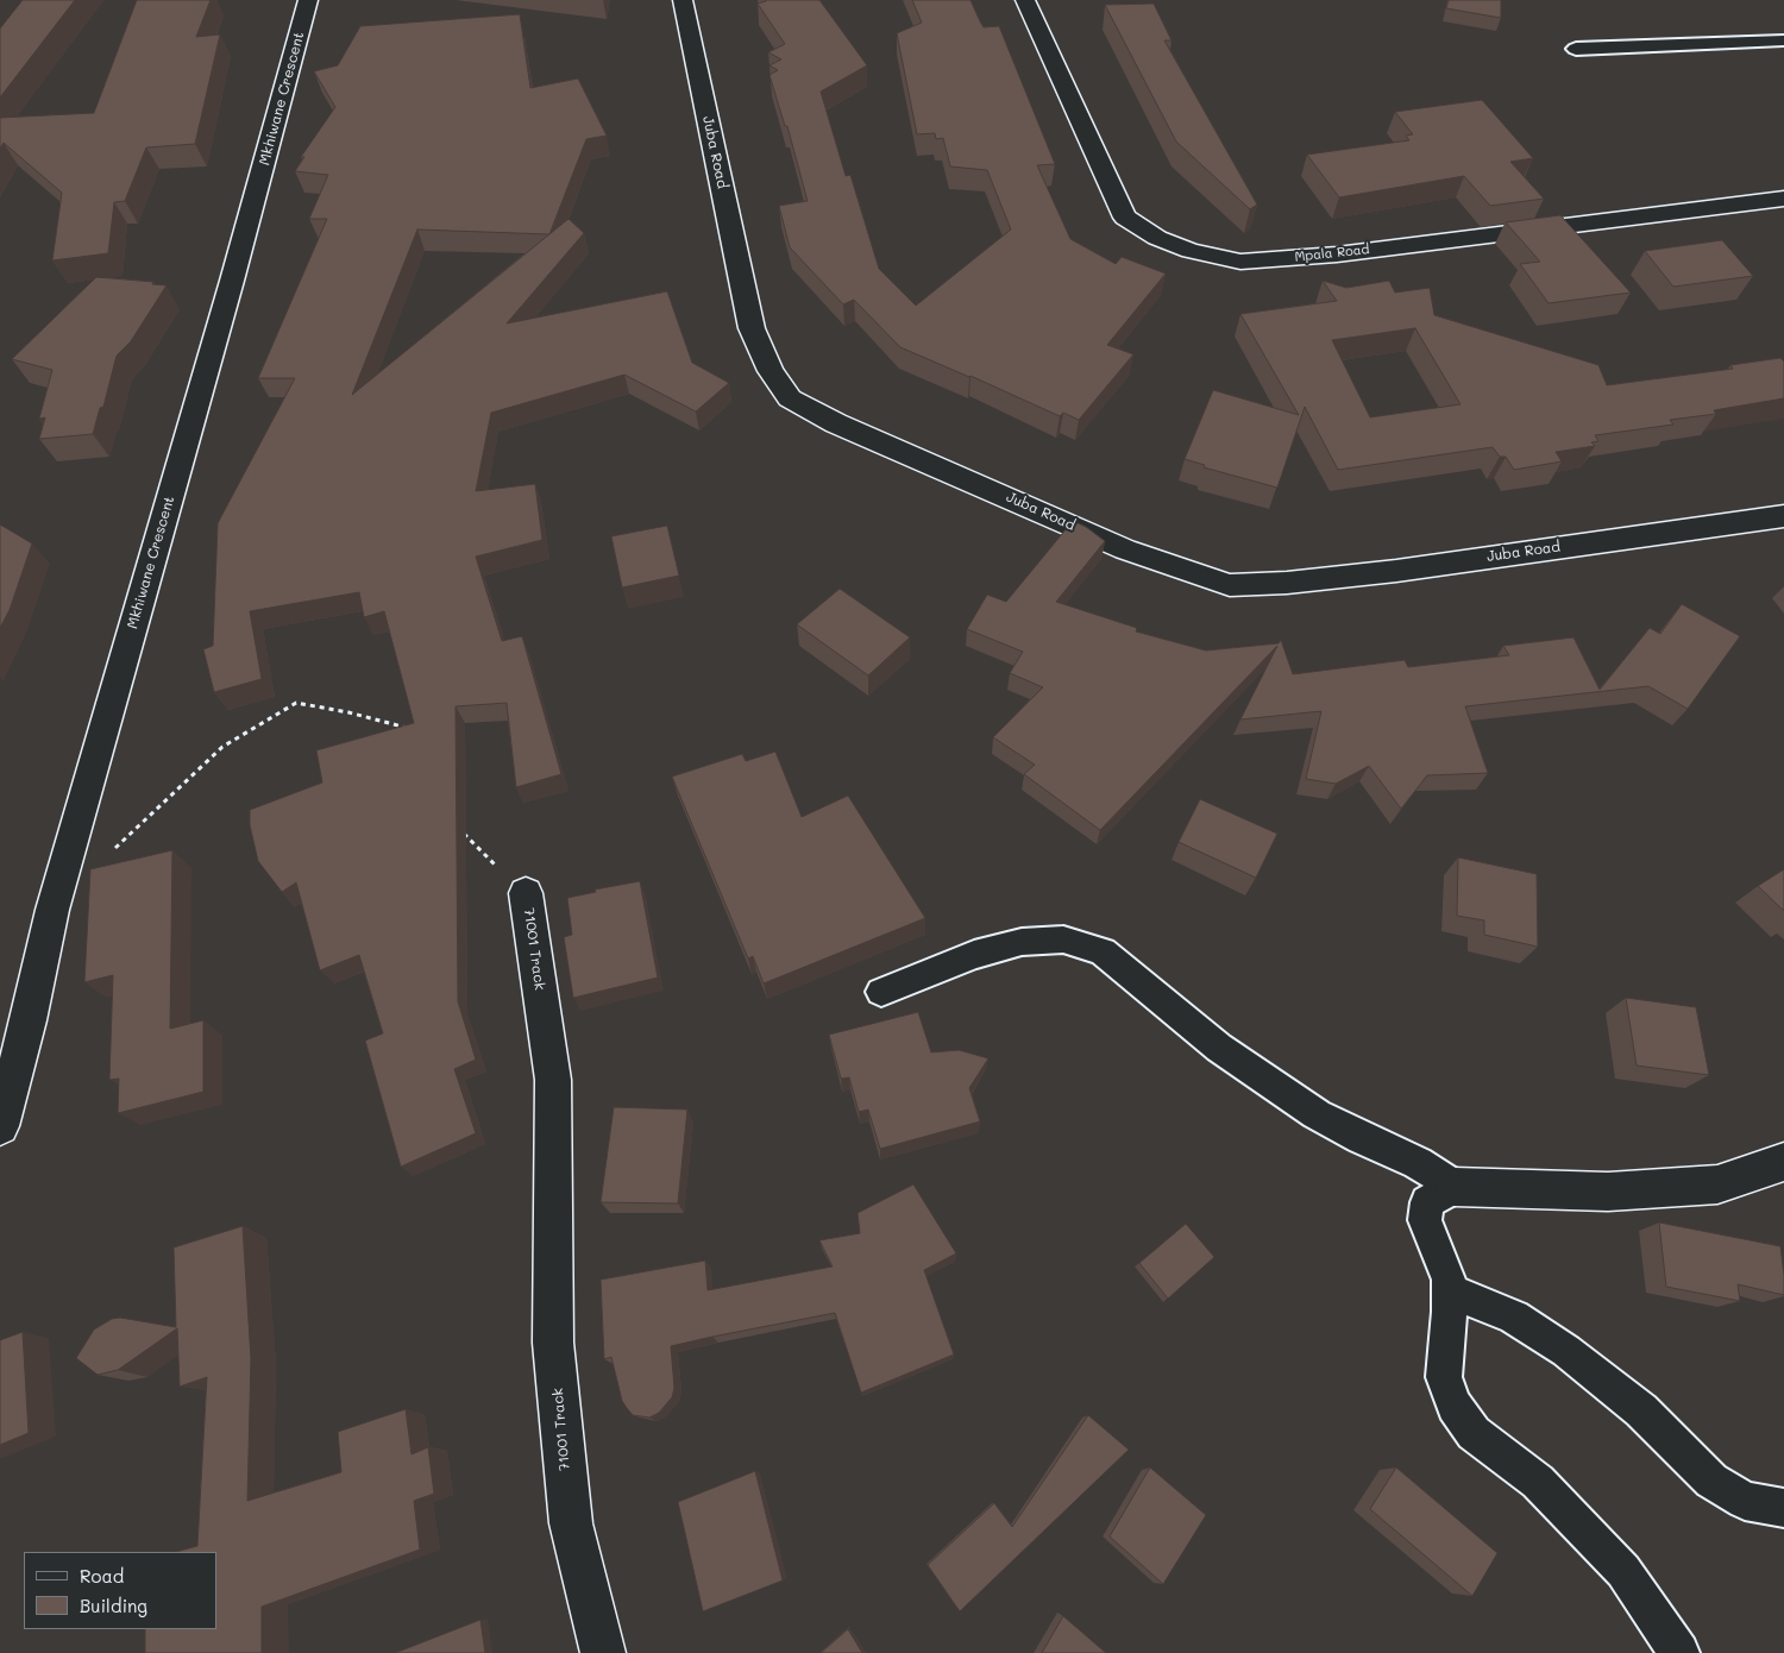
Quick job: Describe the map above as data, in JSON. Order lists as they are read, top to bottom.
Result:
{
  "streets": {
    "street": [
      "Mkhiwane Crescent",
      "Juba Road",
      "Mpala Road",
      "71001 Track"
    ]
  },
  "legend": ["Road", "Building"]
}
